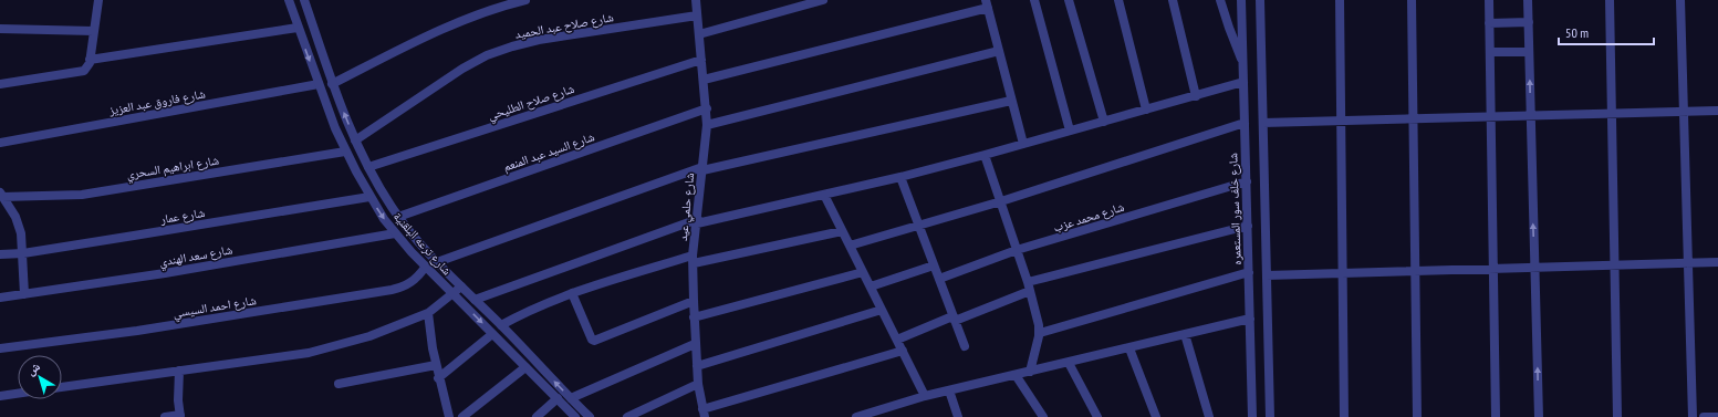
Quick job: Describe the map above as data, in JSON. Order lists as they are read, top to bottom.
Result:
{
  "streets": {
    "street": [
      "شارع صلاح عبد الحميد",
      "شارع فاروق عبد العزيز",
      "شارع صلاح الطليحي",
      "شارع السيد عبد المنعم",
      "شارع ابراهيم السحري",
      "شارع حلمي عيد",
      "شارع خلف سور المستعمره",
      "شارع عمار",
      "شارع محمد عزب",
      "شارع ترعه البلقنية",
      "شارع سعد الهندي",
      "شارع احمد السيسي"
    ]
  },
  "crossings": [
    ["شارع صلاح عبد الحميد", "شارع حلمي عيد"],
    ["شارع صلاح عبد الحميد", "شارع ترعه البلقنية"],
    ["شارع فاروق عبد العزيز", "شارع ترعه البلقنية"],
    ["شارع صلاح الطليحي", "شارع حلمي عيد"],
    ["شارع صلاح الطليحي", "شارع ترعه البلقنية"],
    ["شارع السيد عبد المنعم", "شارع حلمي عيد"],
    ["شارع السيد عبد المنعم", "شارع ترعه البلقنية"],
    ["شارع ابراهيم السحري", "شارع ترعه البلقنية"],
    ["شارع خلف سور المستعمره", "شارع محمد عزب"],
    ["شارع عمار", "شارع ترعه البلقنية"],
    ["شارع ترعه البلقنية", "شارع سعد الهندي"],
    ["شارع ترعه البلقنية", "شارع احمد السيسي"]
  ],
  "scale_bar": "50 m",
  "north": "top left"
}
